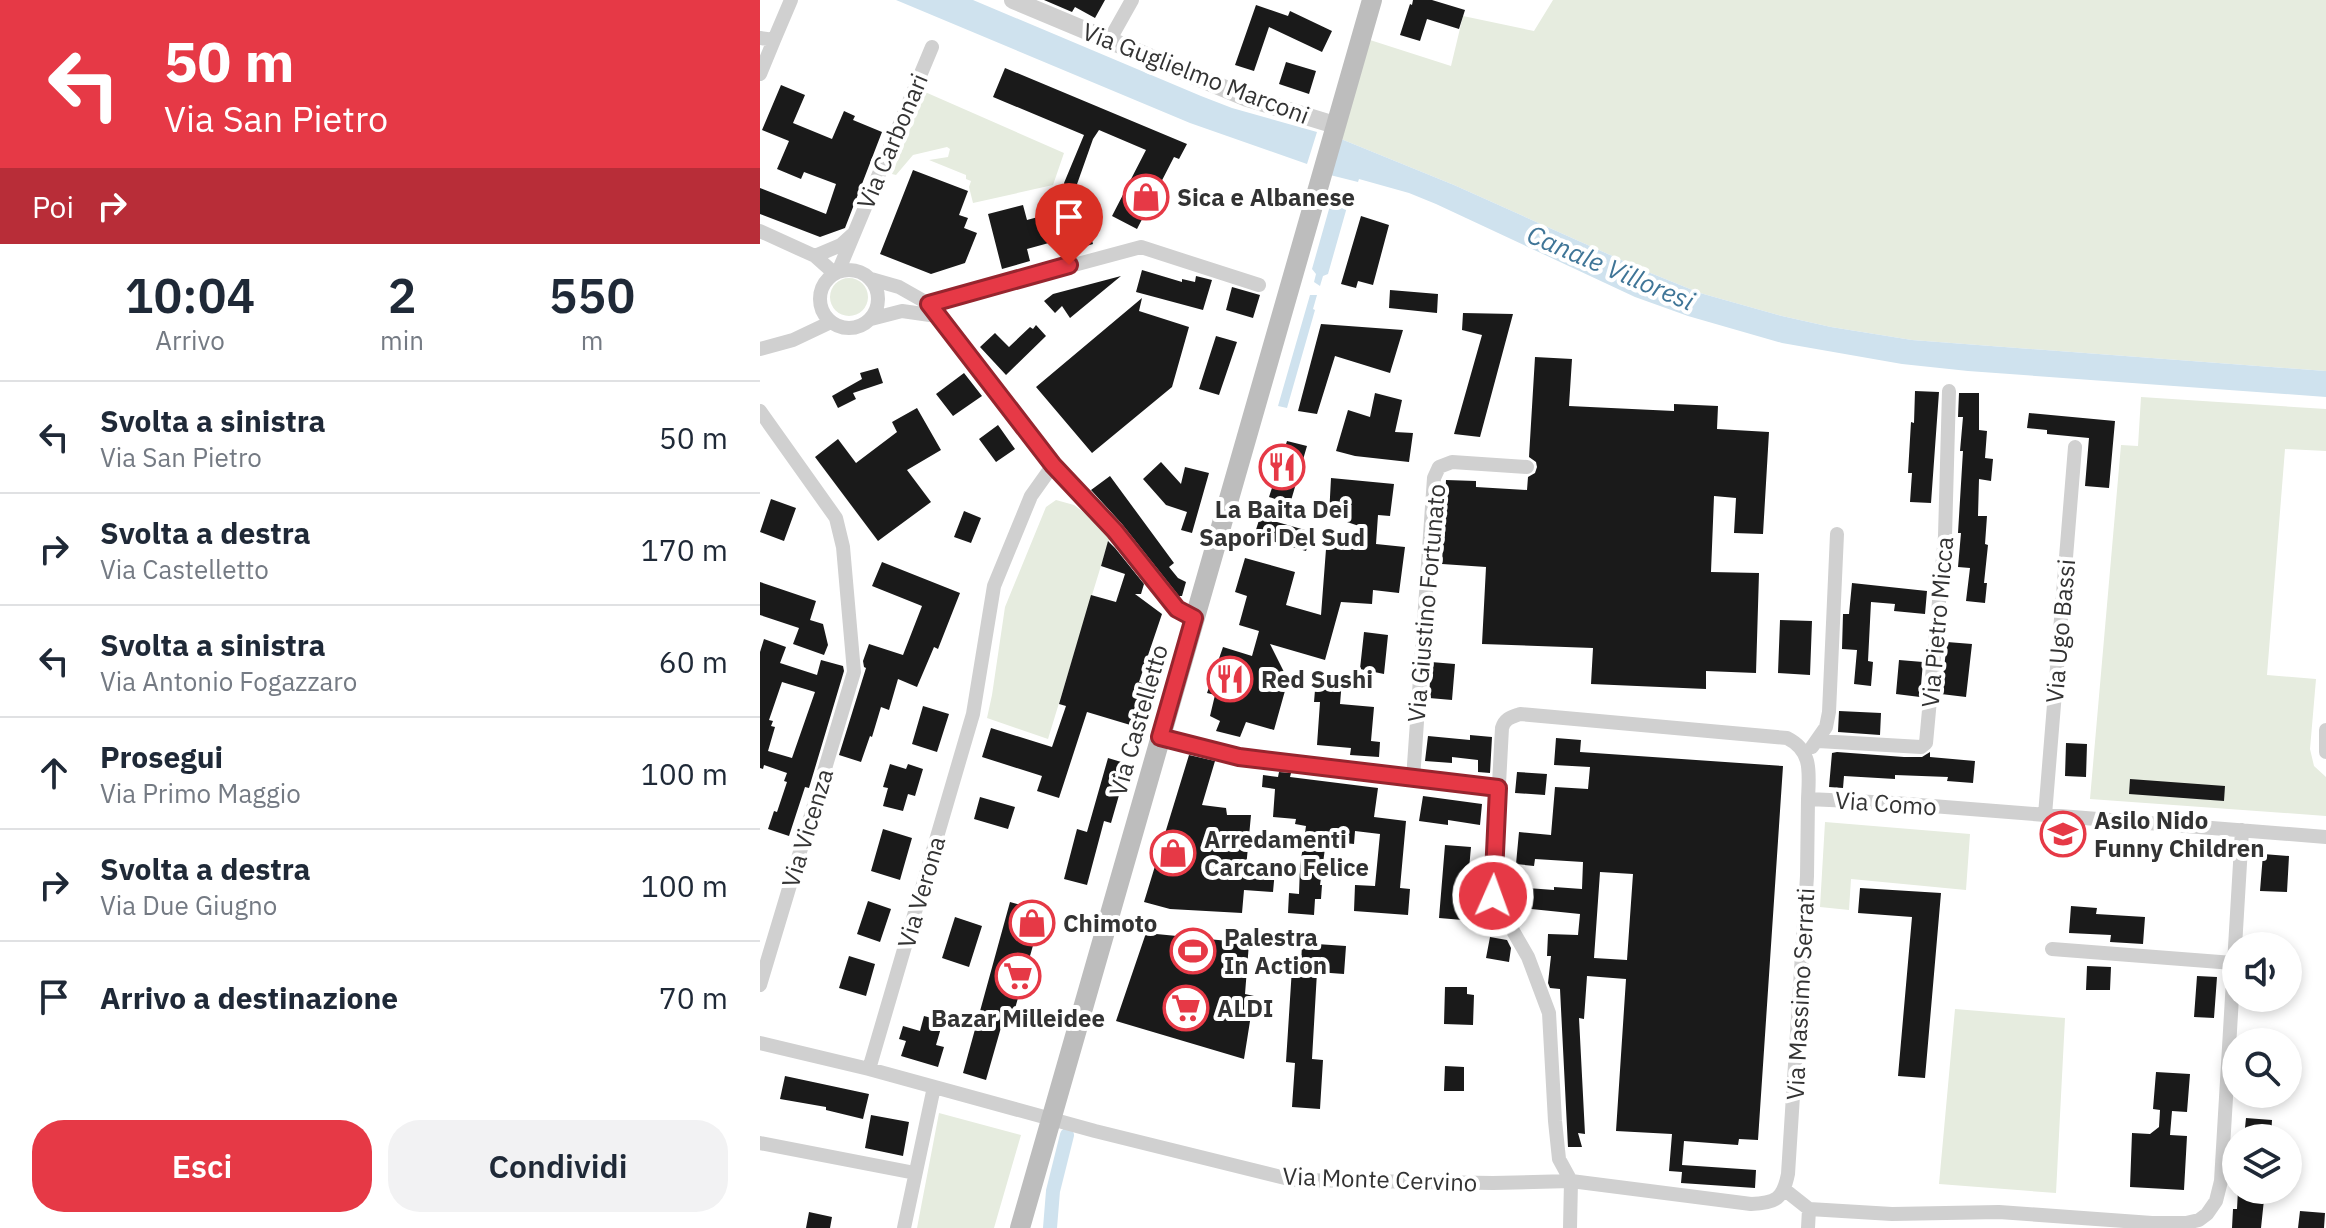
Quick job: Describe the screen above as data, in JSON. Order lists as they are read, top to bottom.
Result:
{
  "streets": {
    "main road": ["Via Castelletto"],
    "street": [
      "Via Guglielmo Marconi",
      "Via Carbonari",
      "Via Giustino Fortunato",
      "Via Pietro Micca",
      "Via Ugo Bassi",
      "Via Como",
      "Via Vicenza",
      "Via Verona",
      "Via Massimo Serrati",
      "Via Monte Cervino"
    ]
  },
  "crossings": [
    ["Via Guglielmo Marconi", "Via Castelletto"],
    ["Via Ugo Bassi", "Via Como"],
    ["Via Castelletto", "Via Monte Cervino"],
    ["Via Como", "Via Massimo Serrati"],
    ["Via Verona", "Via Monte Cervino"],
    ["Via Massimo Serrati", "Via Monte Cervino"]
  ],
  "water": ["Canale Villoresi"],
  "places": {
    "shop": ["Sica e Albanese", "Arredamenti Carcano Felice", "Chimoto"],
    "restaurant": ["La Baita Dei Sapori Del Sud", "Red Sushi"],
    "school or university": ["Asilo Nido Funny Children"],
    "sports": ["Palestra In Action"],
    "supermarket": ["Bazar Milleidee", "ALDI"]
  },
  "page": {
    "turn": ["50 m", "Via San Pietro"],
    "then": "Poi",
    "eta": [
      "10:04",
      "Arrivo",
      "2",
      "min",
      "550",
      "m"
    ],
    "list": [
      {
        "name": "Svolta a sinistra",
        "note": "Via San Pietro",
        "value": "50 m"
      },
      {
        "name": "Svolta a destra",
        "note": "Via Castelletto",
        "value": "170 m"
      },
      {
        "name": "Svolta a sinistra",
        "note": "Via Antonio Fogazzaro",
        "value": "60 m"
      },
      {
        "name": "Prosegui",
        "note": "Via Primo Maggio",
        "value": "100 m"
      },
      {
        "name": "Svolta a destra",
        "note": "Via Due Giugno",
        "value": "100 m"
      },
      {
        "name": "Arrivo a destinazione",
        "value": "70 m"
      }
    ],
    "buttons": ["Esci", "Condividi"]
  }
}
